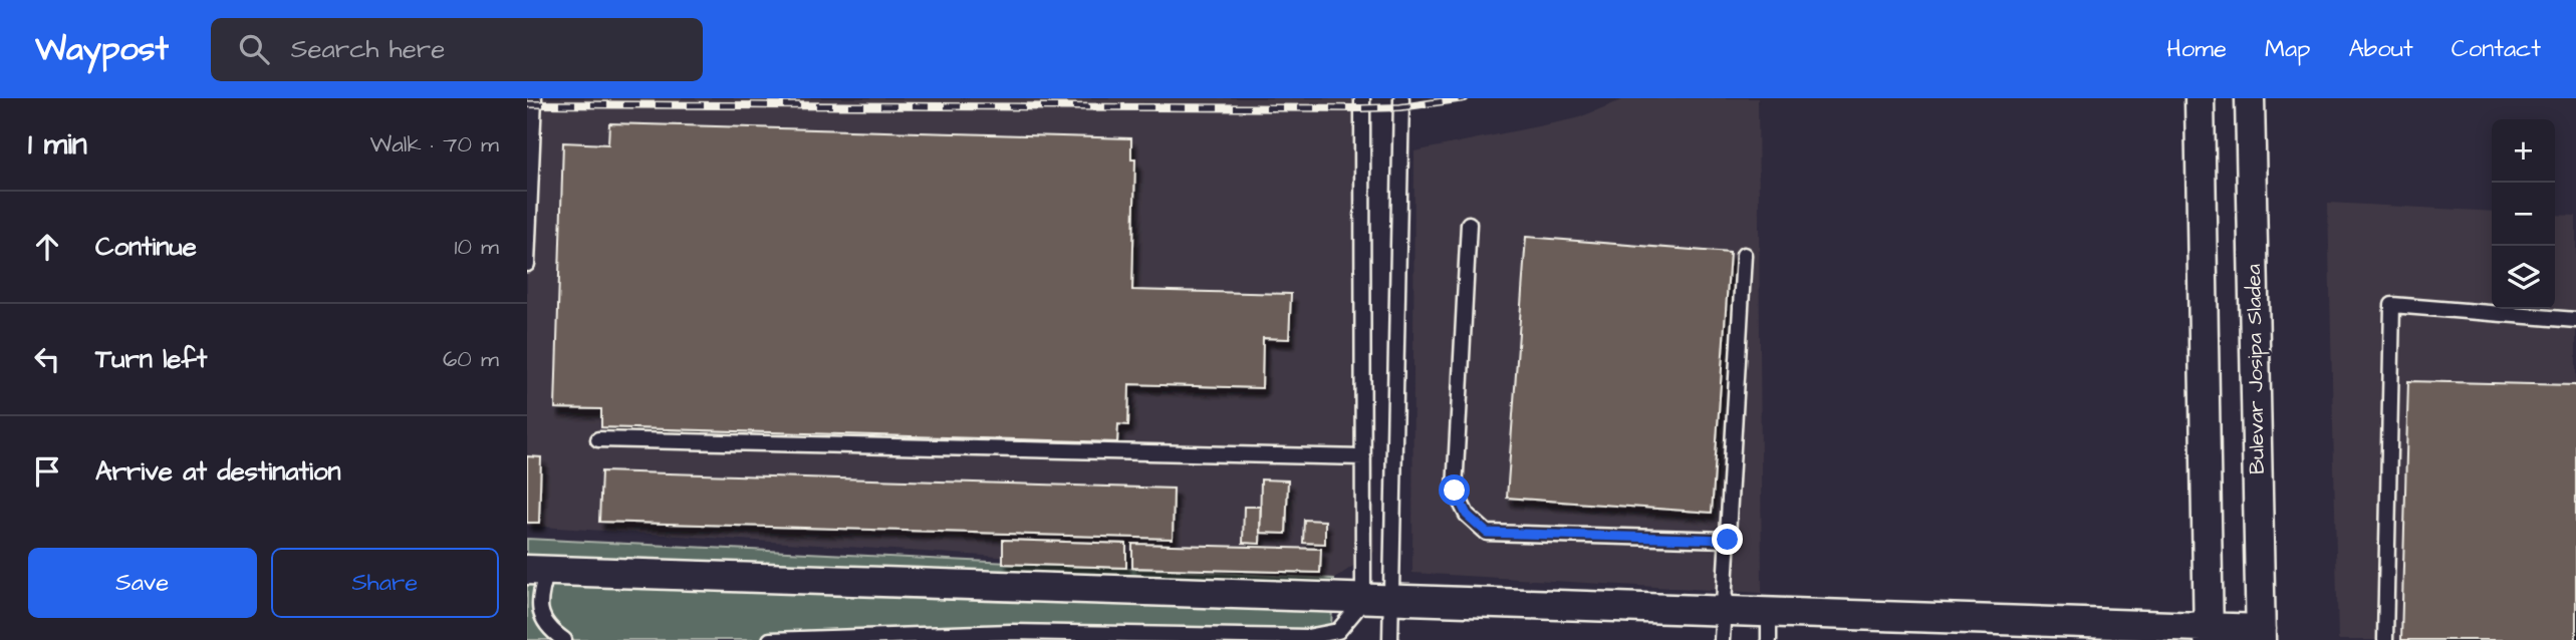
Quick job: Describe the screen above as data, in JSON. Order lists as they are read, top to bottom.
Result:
{
  "streets": {
    "street": ["Bulevar Josipa Sladea"]
  },
  "page": {
    "header": "Waypost",
    "search": "Search here",
    "nav": [
      "Home",
      "Map",
      "About",
      "Contact"
    ],
    "heading": ["1 min", "Walk · 70 m"],
    "map_buttons": ["+", "−"],
    "list": [
      ["Continue", "10 m"],
      ["Turn left", "60 m"],
      "Arrive at destination"
    ],
    "buttons": ["Save", "Share"]
  }
}
